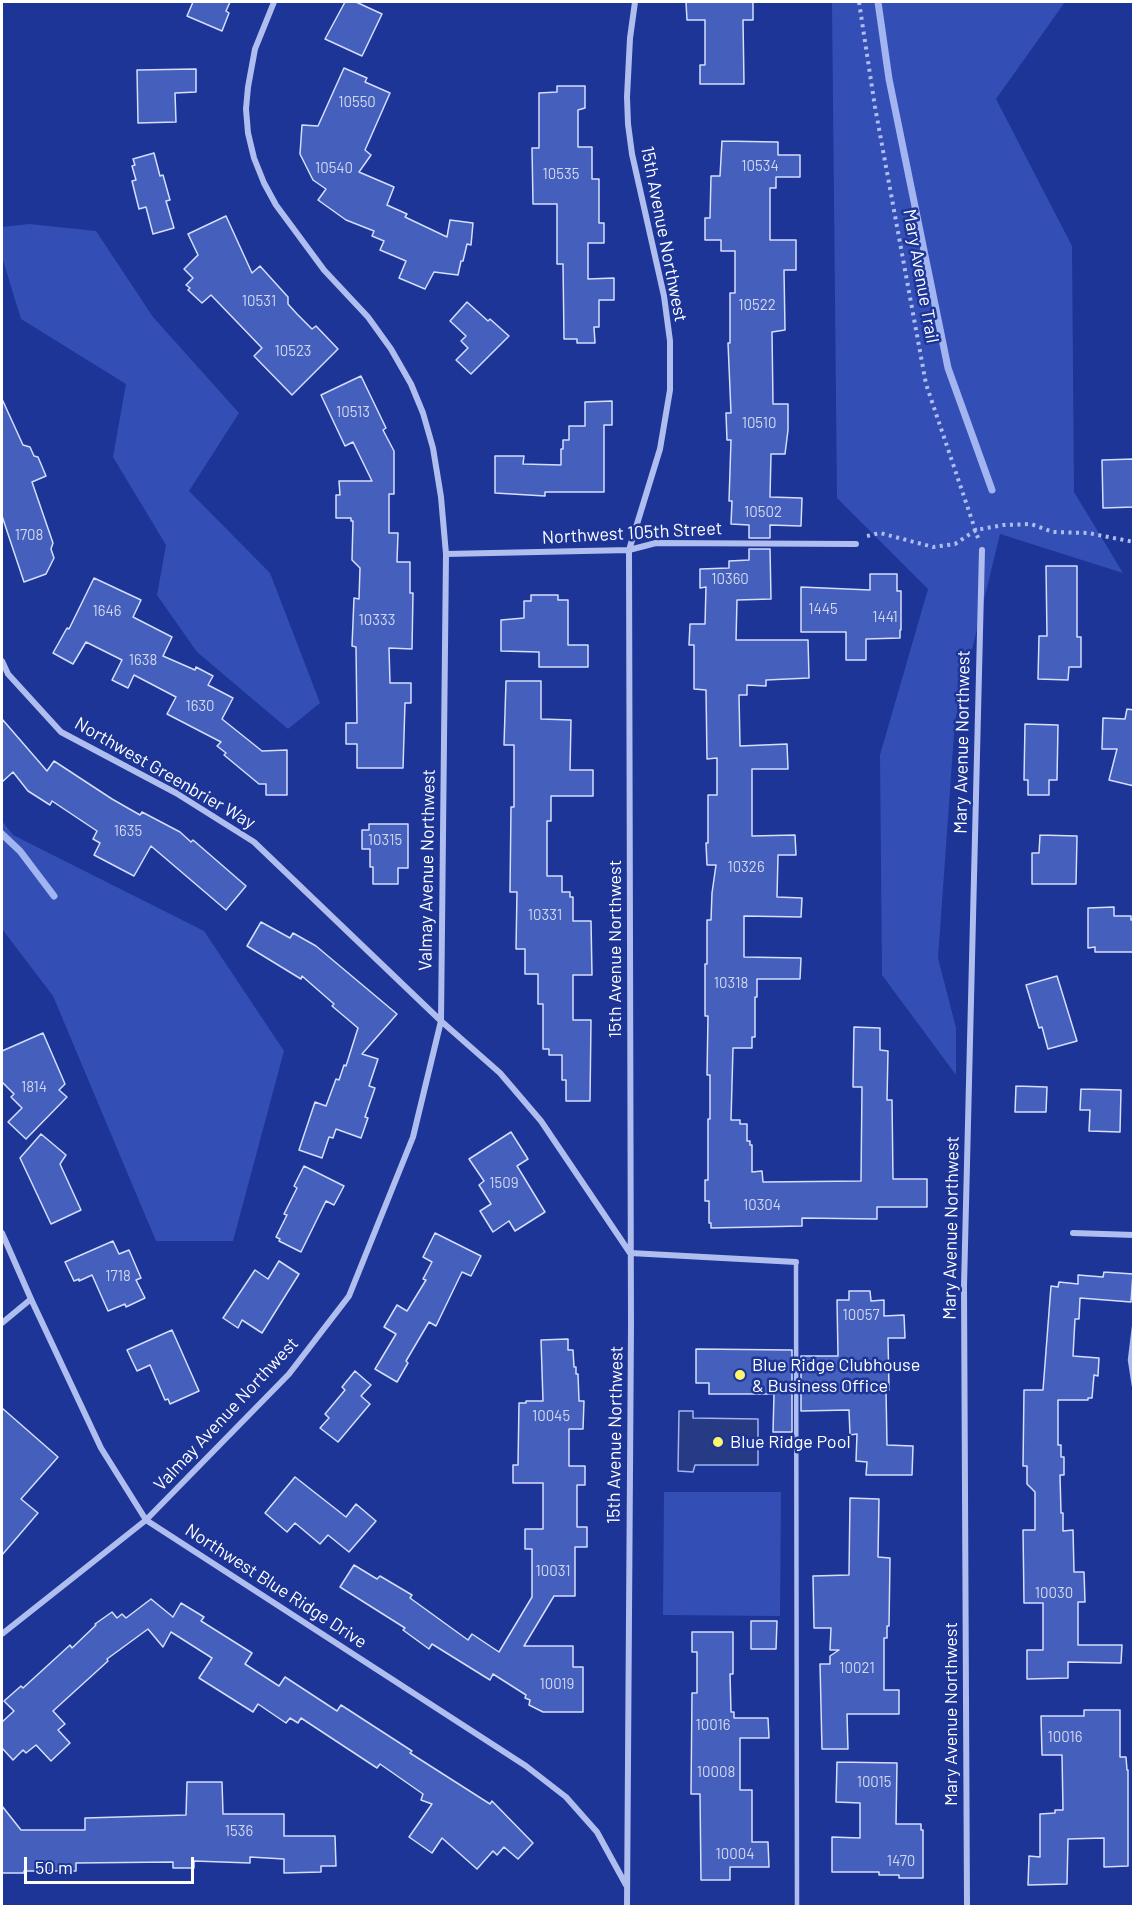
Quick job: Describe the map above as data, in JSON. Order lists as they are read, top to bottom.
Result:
{
  "streets": {
    "street": [
      "15th Avenue Northwest",
      "Northwest 105th Street",
      "Mary Avenue Northwest",
      "Northwest Greenbrier Way",
      "Valmay Avenue Northwest",
      "Northwest Blue Ridge Drive"
    ],
    "path": ["Mary Avenue Trail"]
  },
  "crossings": [
    ["15th Avenue Northwest", "Northwest 105th Street"],
    ["15th Avenue Northwest", "Northwest Greenbrier Way"],
    ["15th Avenue Northwest", "Northwest Blue Ridge Drive"],
    ["Mary Avenue Trail", "Mary Avenue Northwest"],
    ["Northwest 105th Street", "Valmay Avenue Northwest"],
    ["Northwest Greenbrier Way", "Valmay Avenue Northwest"],
    ["Valmay Avenue Northwest", "Northwest Blue Ridge Drive"]
  ],
  "places": ["Blue Ridge Clubhouse & Business Office", "Blue Ridge Pool"],
  "house_numbers": [
    "10550",
    "10534",
    "10540",
    "10535",
    "10531",
    "10522",
    "10523",
    "10513",
    "10510",
    "10502",
    "1708",
    "10360",
    "1445",
    "1646",
    "1441",
    "10333",
    "1638",
    "1630",
    "1635",
    "10315",
    "10326",
    "10331",
    "10318",
    "1814",
    "1509",
    "10304",
    "1718",
    "10057",
    "10045",
    "10031",
    "10030",
    "10021",
    "10019",
    "10016",
    "10016",
    "10008",
    "10015",
    "1536",
    "10004",
    "1470"
  ],
  "scale_bar": "50 m"
}
